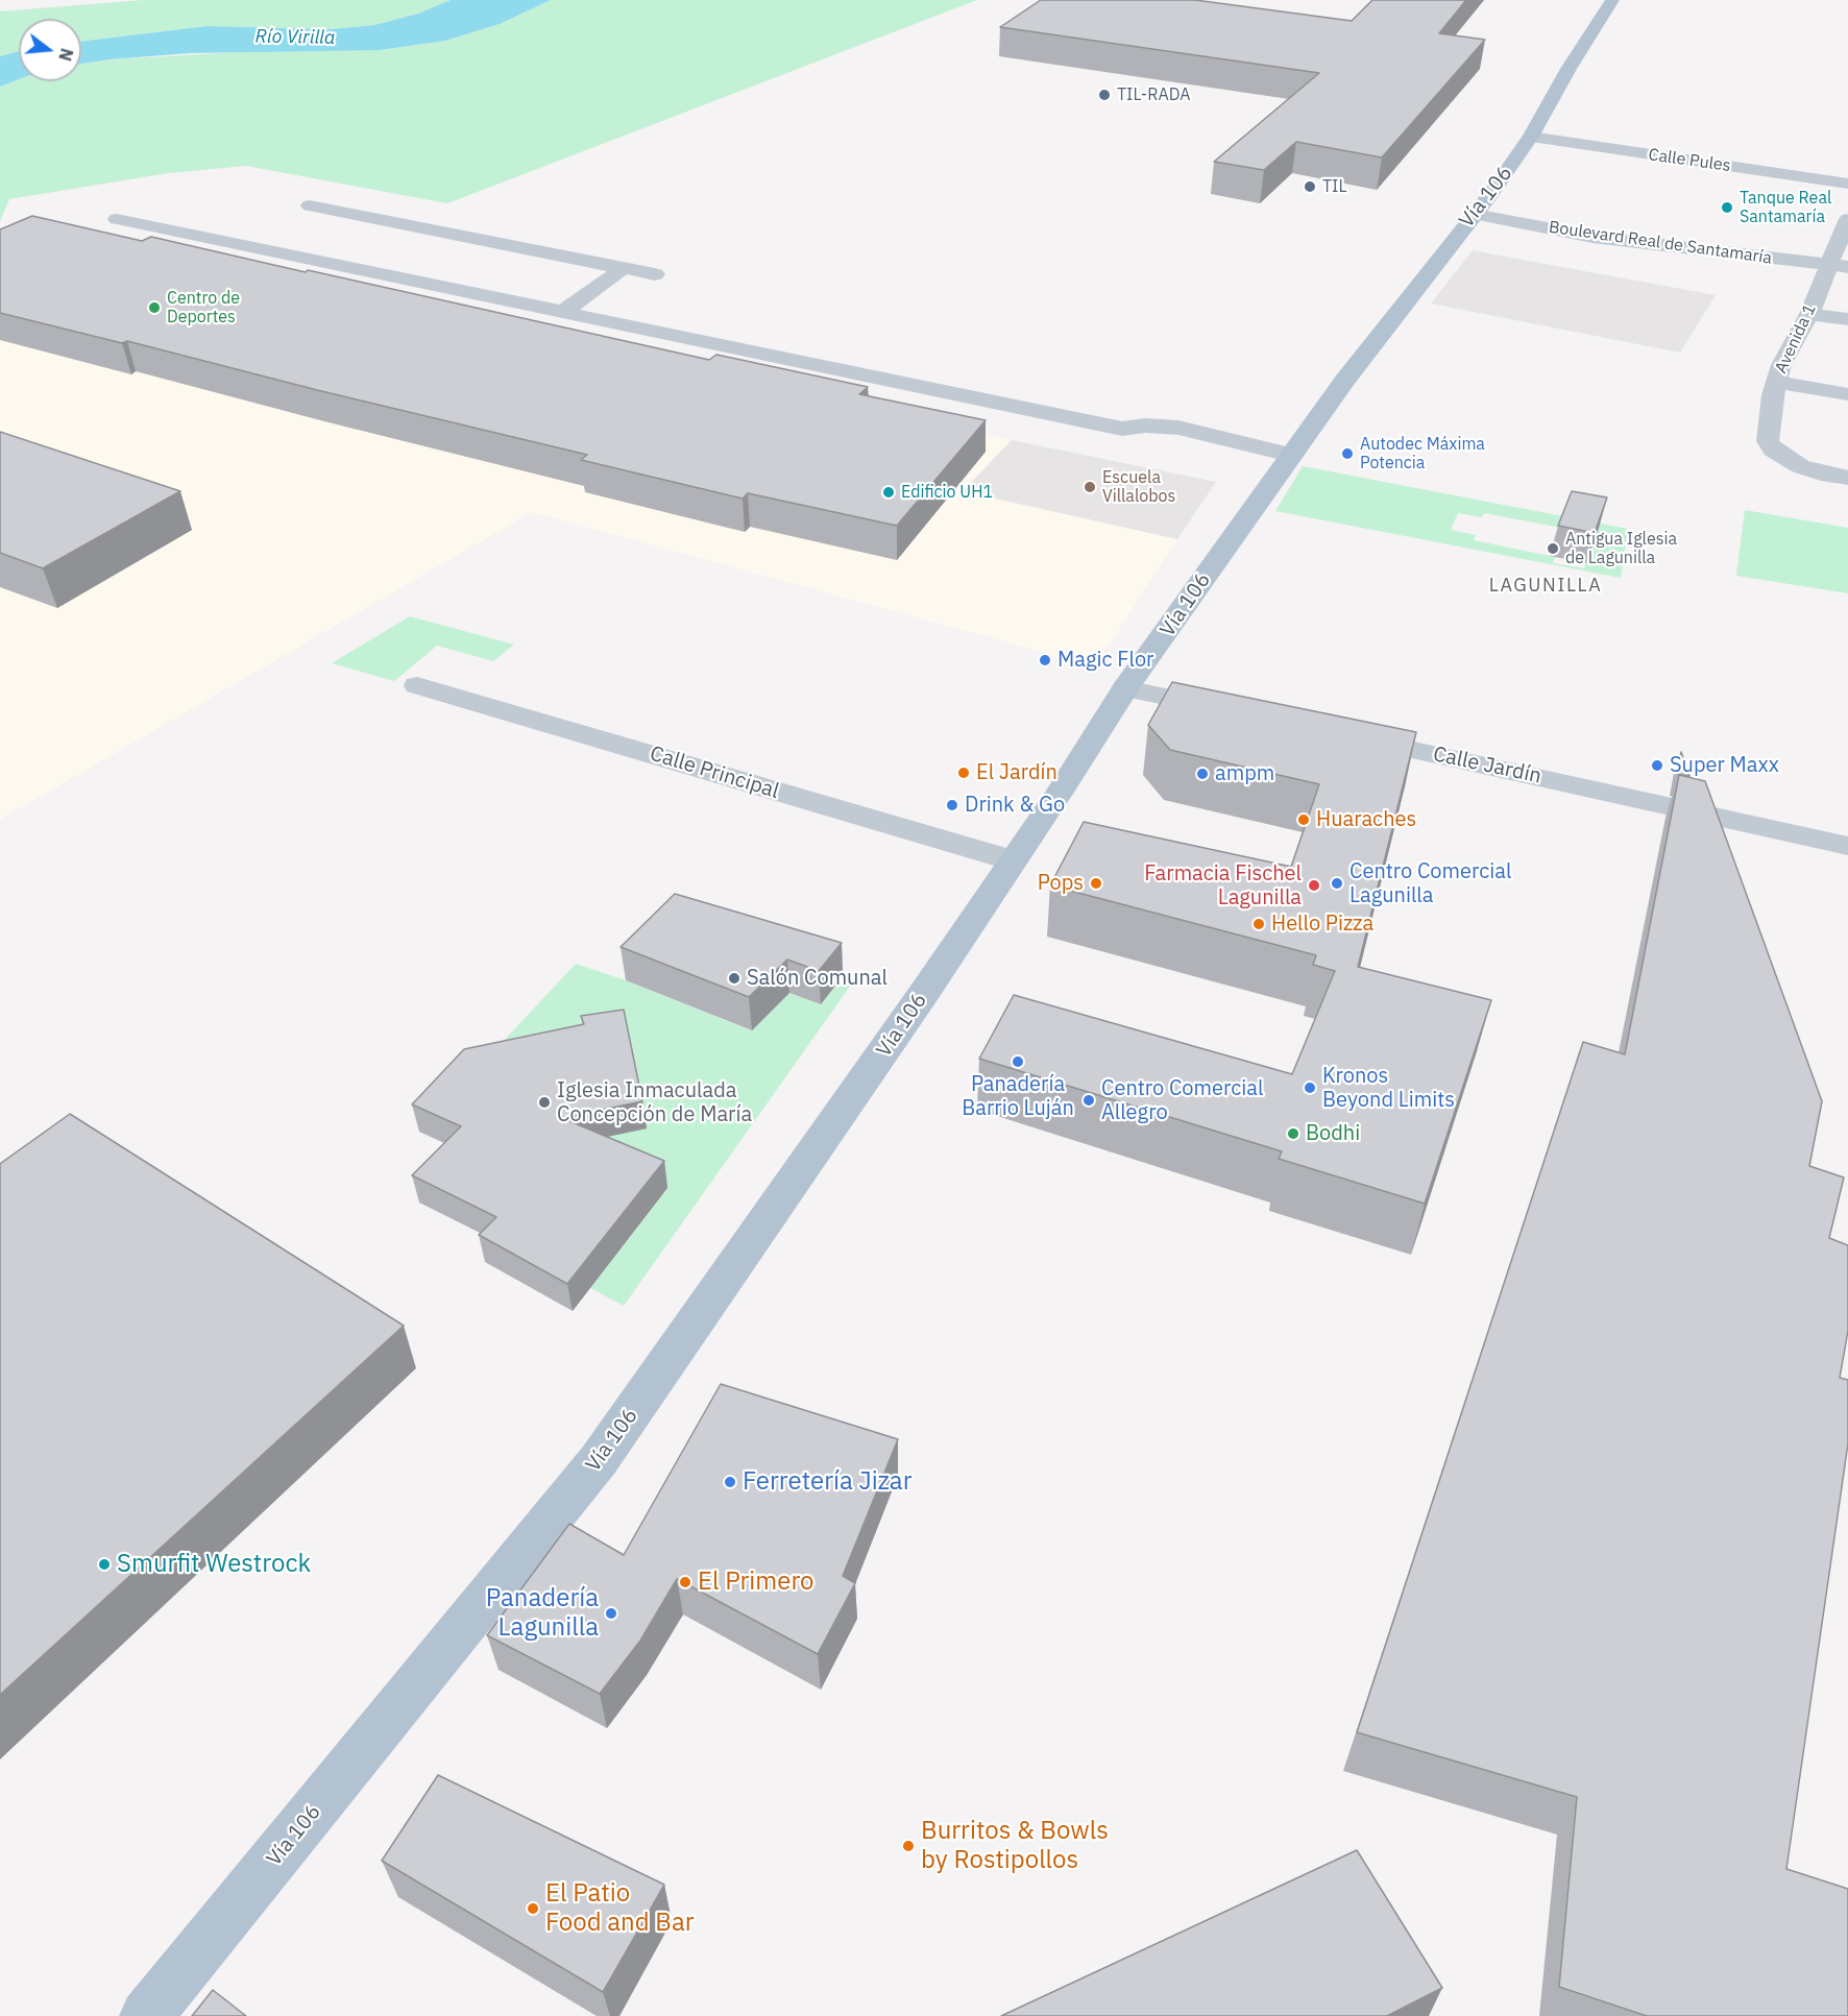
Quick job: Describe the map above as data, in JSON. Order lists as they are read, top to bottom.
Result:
{
  "streets": {
    "main road": ["Vía 106"],
    "street": [
      "Calle Pules",
      "Boulevard Real de Santamaría",
      "Avenida 1",
      "Calle Jardín",
      "Calle Principal"
    ]
  },
  "crossings": [
    ["Calle Pules", "Vía 106"],
    ["Vía 106", "Boulevard Real de Santamaría"],
    ["Vía 106", "Calle Principal"],
    ["Boulevard Real de Santamaría", "Avenida 1"]
  ],
  "districts": ["LAGUNILLA"],
  "water": ["Río Virilla"],
  "places": [
    "TIL-RADA",
    "TIL",
    "Tanque Real Santamaría",
    "Centro de Deportes",
    "Autodec Máxima Potencia",
    "Escuela Villalobos",
    "Edificio UH1",
    "Antigua Iglesia de Lagunilla",
    "Magic Flor",
    "Super Maxx",
    "El Jardín",
    "ampm",
    "Drink & Go",
    "Huaraches",
    "Pops",
    "Centro Comercial Lagunilla",
    "Farmacia Fischel Lagunilla",
    "Hello Pizza",
    "Salón Comunal",
    "Panadería Barrio Luján",
    "Kronos Beyond Limits",
    "Centro Comercial Allegro",
    "Iglesia Inmaculada Concepción de María",
    "Bodhi",
    "Ferretería Jizar",
    "Smurfit Westrock",
    "El Primero",
    "Panadería Lagunilla",
    "Burritos & Bowls by Rostipollos",
    "El Patio Food and Bar"
  ],
  "north": "right"
}
